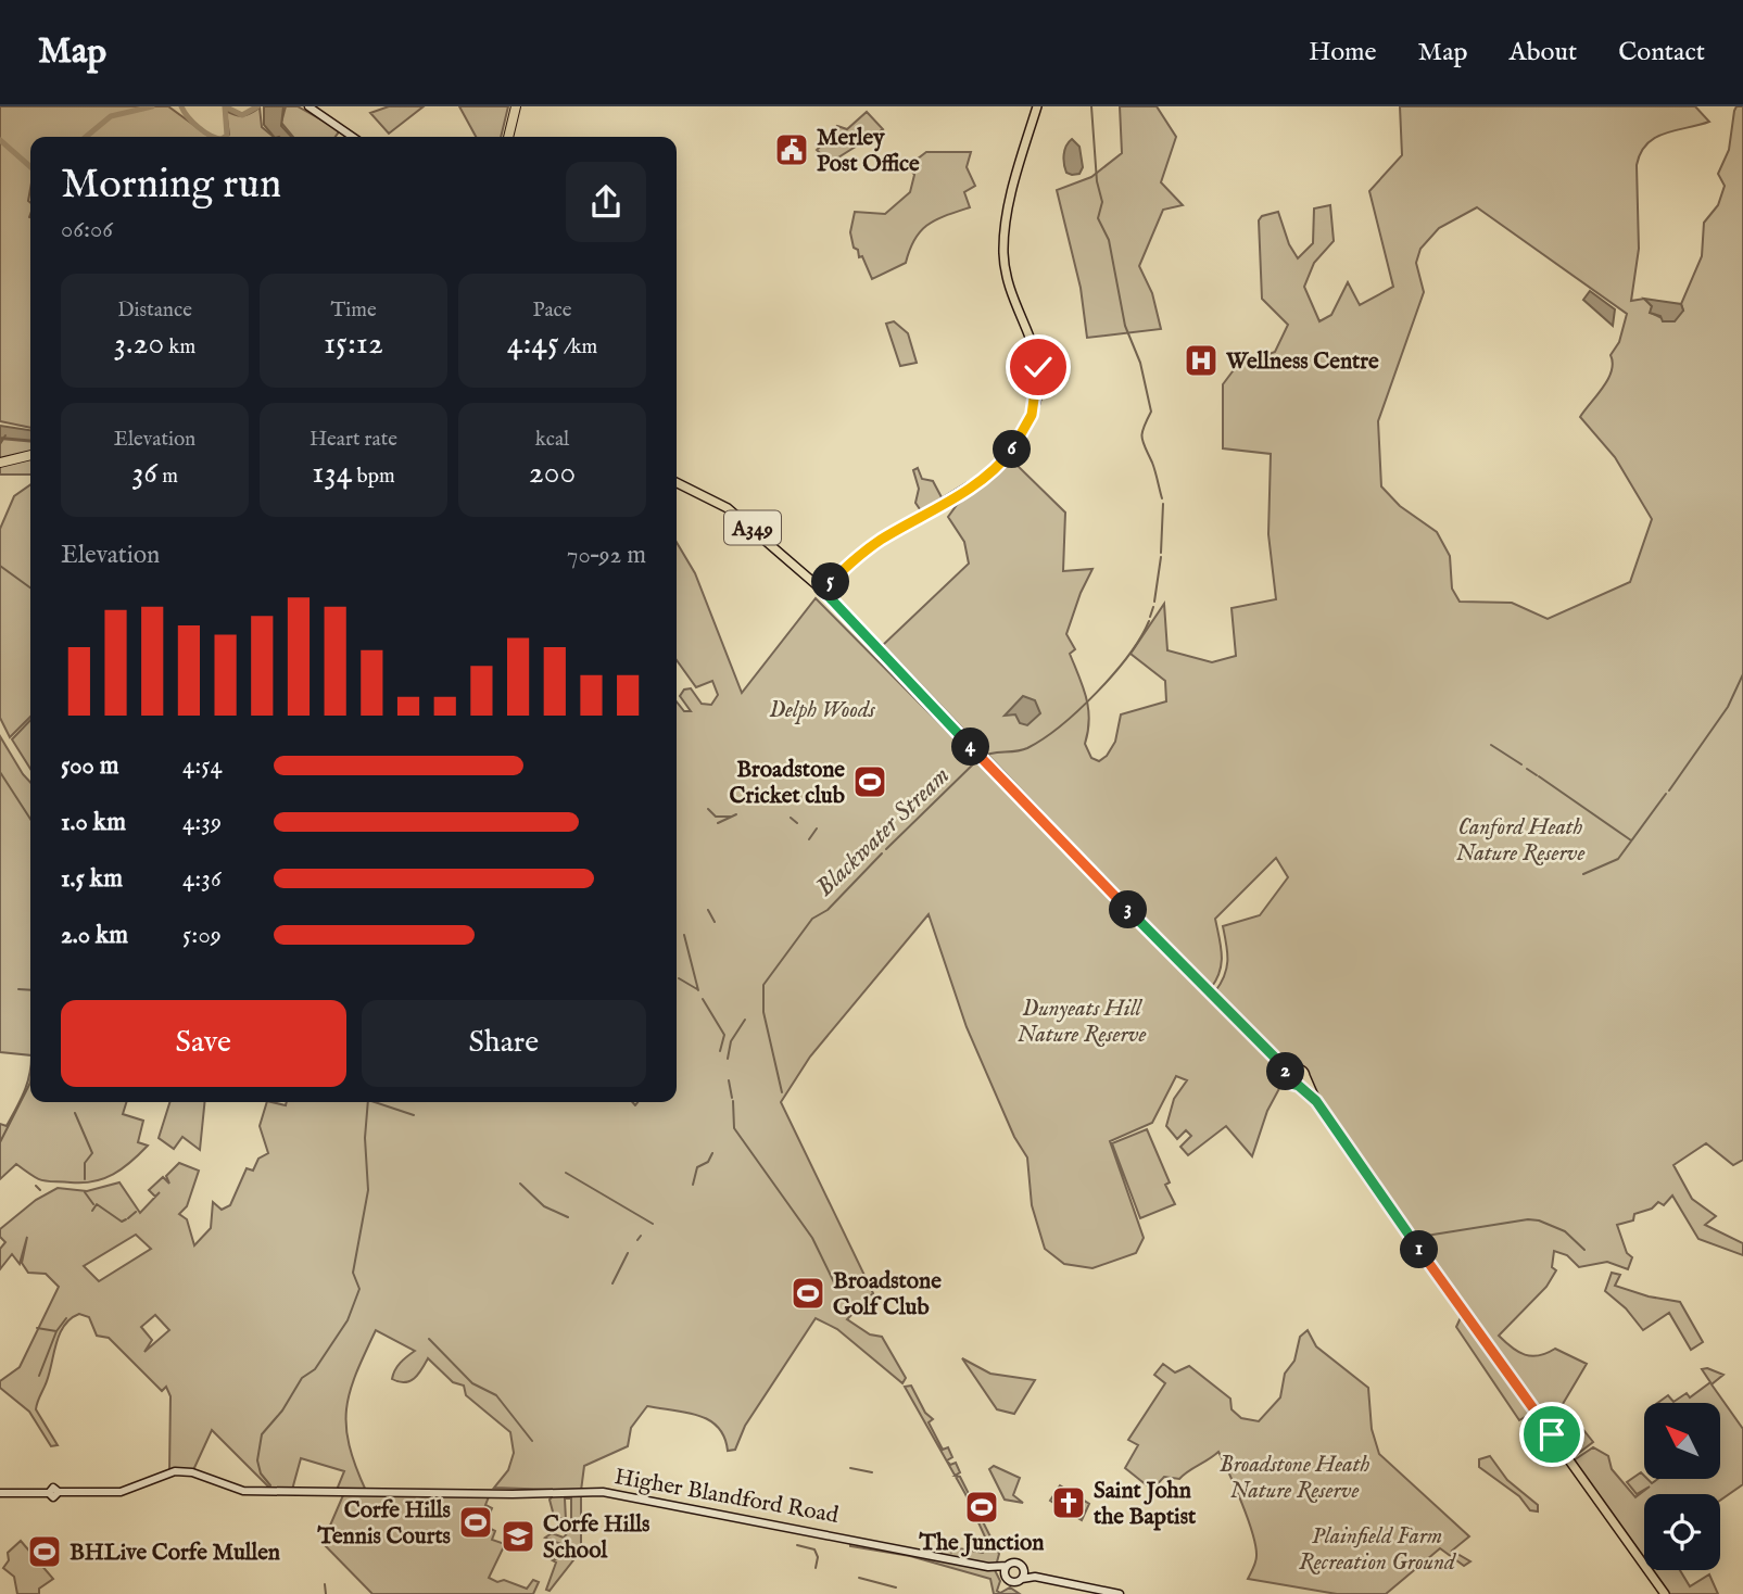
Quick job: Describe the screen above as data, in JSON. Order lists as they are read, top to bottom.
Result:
{
  "streets": {
    "main road": ["A349", "Higher Blandford Road"]
  },
  "water": ["Blackwater Stream"],
  "parks": [
    "Delph Woods",
    "Canford Heath Nature Reserve",
    "Dunyeats Hill Nature Reserve",
    "Broadstone Heath Nature Reserve",
    "Plainfield Farm Recreation Ground"
  ],
  "places": {
    "public building": ["Merley Post Office"],
    "hospital": ["Wellness Centre"],
    "sports": [
      "Broadstone Cricket club",
      "Broadstone Golf Club",
      "The Junction",
      "Corfe Hills Tennis Courts",
      "BHLive Corfe Mullen"
    ],
    "church": ["Saint John the Baptist"],
    "school or university": ["Corfe Hills School"]
  },
  "north": "top left",
  "page": {
    "header": "Map",
    "nav": [
      "Home",
      "Map",
      "About",
      "Contact"
    ],
    "heading": ["Morning run", "06:06"],
    "stats": [
      ["Distance", "3.20 km"],
      ["Time", "15:12"],
      ["Pace", "4:45 /km"],
      ["Elevation", "36 m"],
      ["Heart rate", "134 bpm"],
      ["kcal", "200"]
    ],
    "pins": [
      "6",
      "5",
      "4",
      "3",
      "2",
      "1"
    ],
    "chart": ["Elevation", "70–92 m"],
    "list": [
      {
        "name": "500 m",
        "note": "4:54"
      },
      {
        "name": "1.0 km",
        "note": "4:39"
      },
      {
        "name": "1.5 km",
        "note": "4:36"
      },
      {
        "name": "2.0 km",
        "note": "5:09"
      }
    ],
    "buttons": ["Save", "Share"]
  }
}
